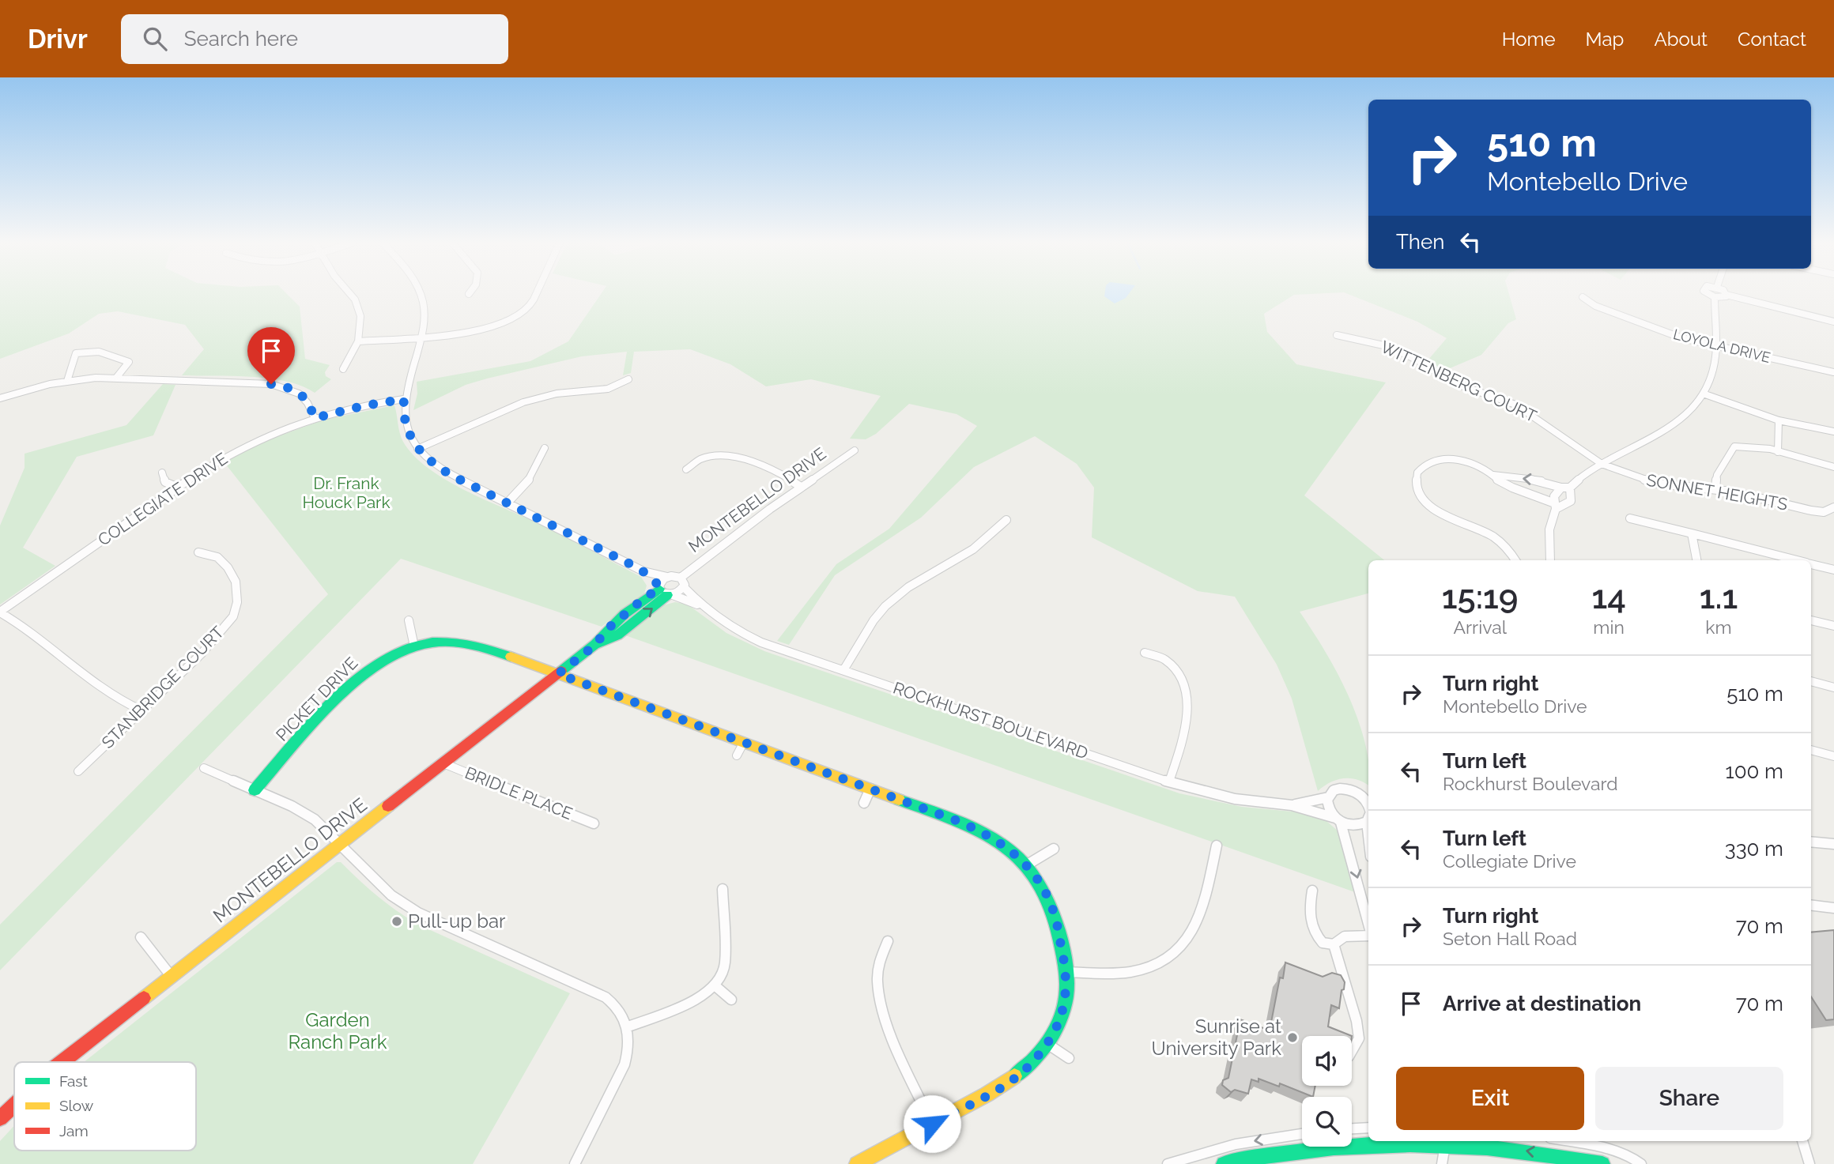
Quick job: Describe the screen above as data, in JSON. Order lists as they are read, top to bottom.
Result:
{
  "streets": {
    "main road": ["MONTEBELLO DRIVE", "PICKET DRIVE"],
    "street": [
      "LOYOLA DRIVE",
      "WITTENBERG COURT",
      "SONNET HEIGHTS",
      "COLLEGIATE DRIVE",
      "STANBRIDGE COURT",
      "ROCKHURST BOULEVARD",
      "BRIDLE PLACE"
    ]
  },
  "crossings": [
    ["WITTENBERG COURT", "SONNET HEIGHTS"],
    ["COLLEGIATE DRIVE", "ROCKHURST BOULEVARD"],
    ["MONTEBELLO DRIVE", "PICKET DRIVE"],
    ["MONTEBELLO DRIVE", "ROCKHURST BOULEVARD"],
    ["MONTEBELLO DRIVE", "BRIDLE PLACE"]
  ],
  "parks": ["Dr. Frank Houck Park", "Garden Ranch Park"],
  "places": ["Pull-up bar", "Sunrise at University Park"],
  "legend": ["Fast", "Slow", "Jam"],
  "page": {
    "header": "Drivr",
    "search": "Search here",
    "nav": [
      "Home",
      "Map",
      "About",
      "Contact"
    ],
    "turn": ["510 m", "Montebello Drive"],
    "then": "Then",
    "eta": [
      "15:19",
      "Arrival",
      "14",
      "min",
      "1.1",
      "km"
    ],
    "list": [
      {
        "name": "Turn right",
        "note": "Montebello Drive",
        "value": "510 m"
      },
      {
        "name": "Turn left",
        "note": "Rockhurst Boulevard",
        "value": "100 m"
      },
      {
        "name": "Turn left",
        "note": "Collegiate Drive",
        "value": "330 m"
      },
      {
        "name": "Turn right",
        "note": "Seton Hall Road",
        "value": "70 m"
      },
      {
        "name": "Arrive at destination",
        "value": "70 m"
      }
    ],
    "buttons": ["Exit", "Share"]
  }
}
